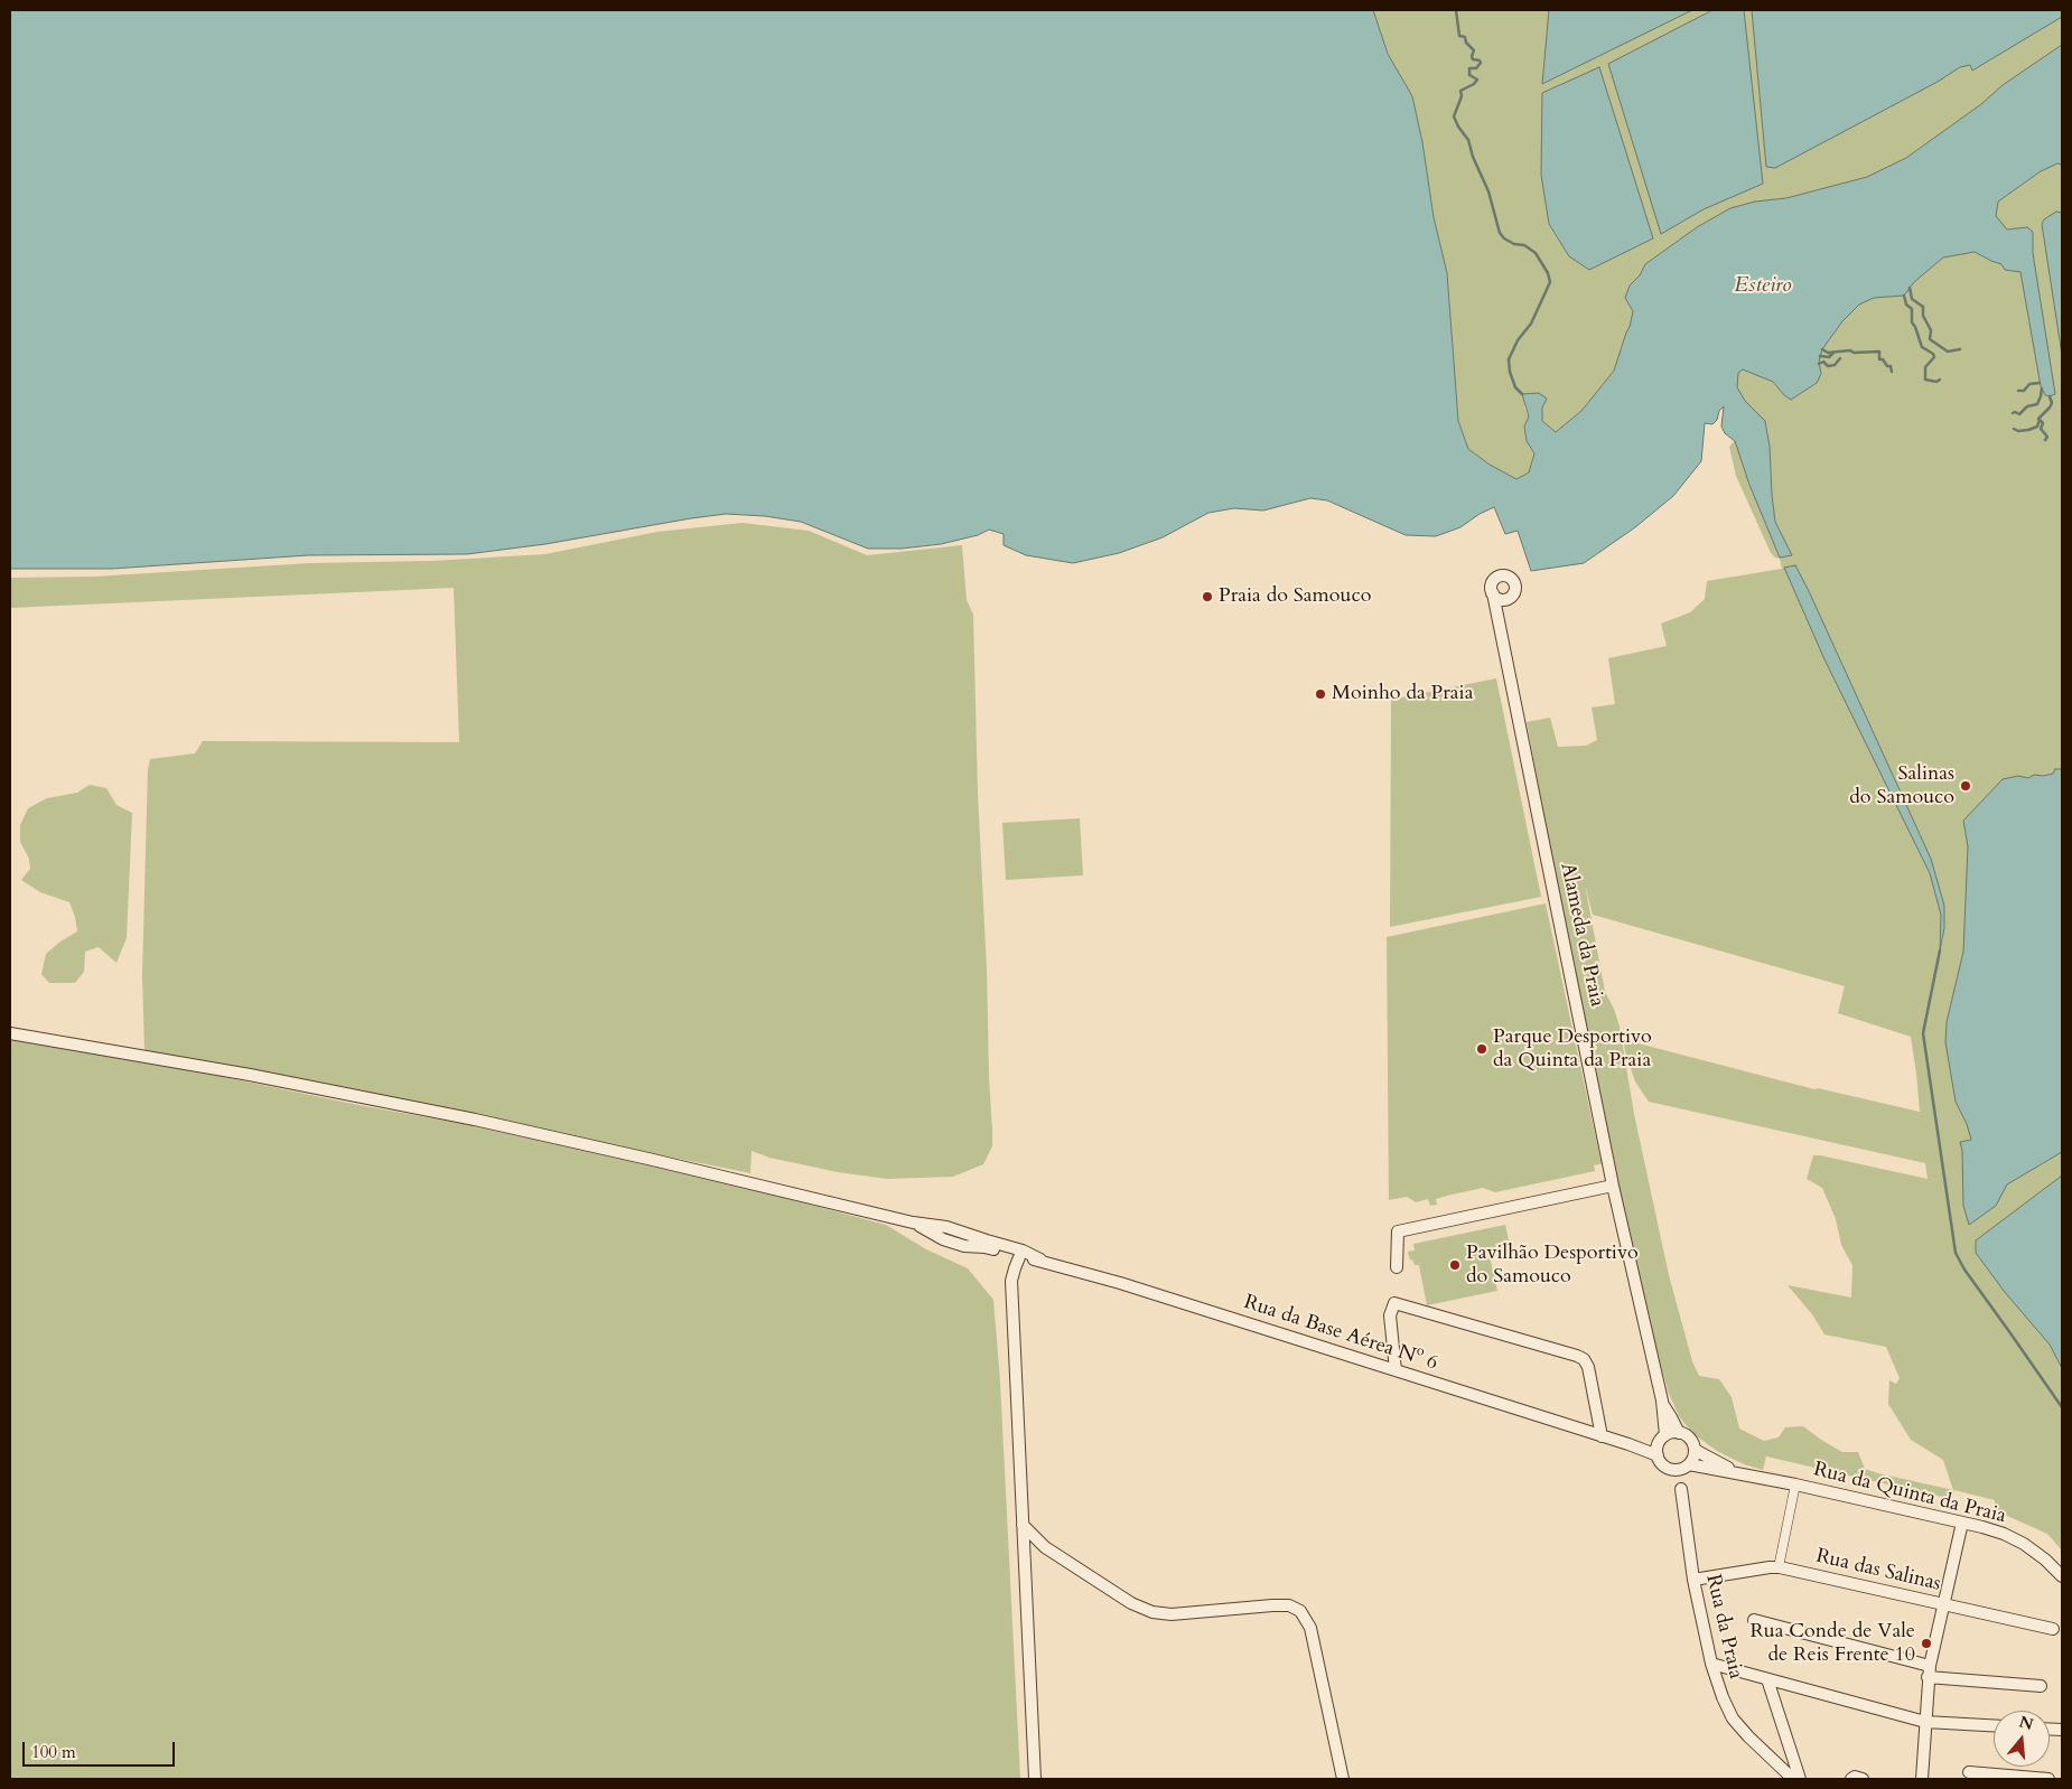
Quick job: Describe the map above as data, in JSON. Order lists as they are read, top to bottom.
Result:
{
  "streets": {
    "street": [
      "Alameda da Praia",
      "Rua da Base Aérea Nº 6",
      "Rua da Quinta da Praia",
      "Rua das Salinas",
      "Rua da Praia"
    ]
  },
  "crossings": [
    ["Rua das Salinas", "Rua da Praia"]
  ],
  "water": ["Esteiro"],
  "places": [
    "Praia do Samouco",
    "Moinho da Praia",
    "Salinas do Samouco",
    "Parque Desportivo da Quinta da Praia",
    "Pavilhão Desportivo do Samouco",
    "Rua Conde de Vale de Reis Frente 10"
  ],
  "scale_bar": "100 m",
  "north": "top"
}
